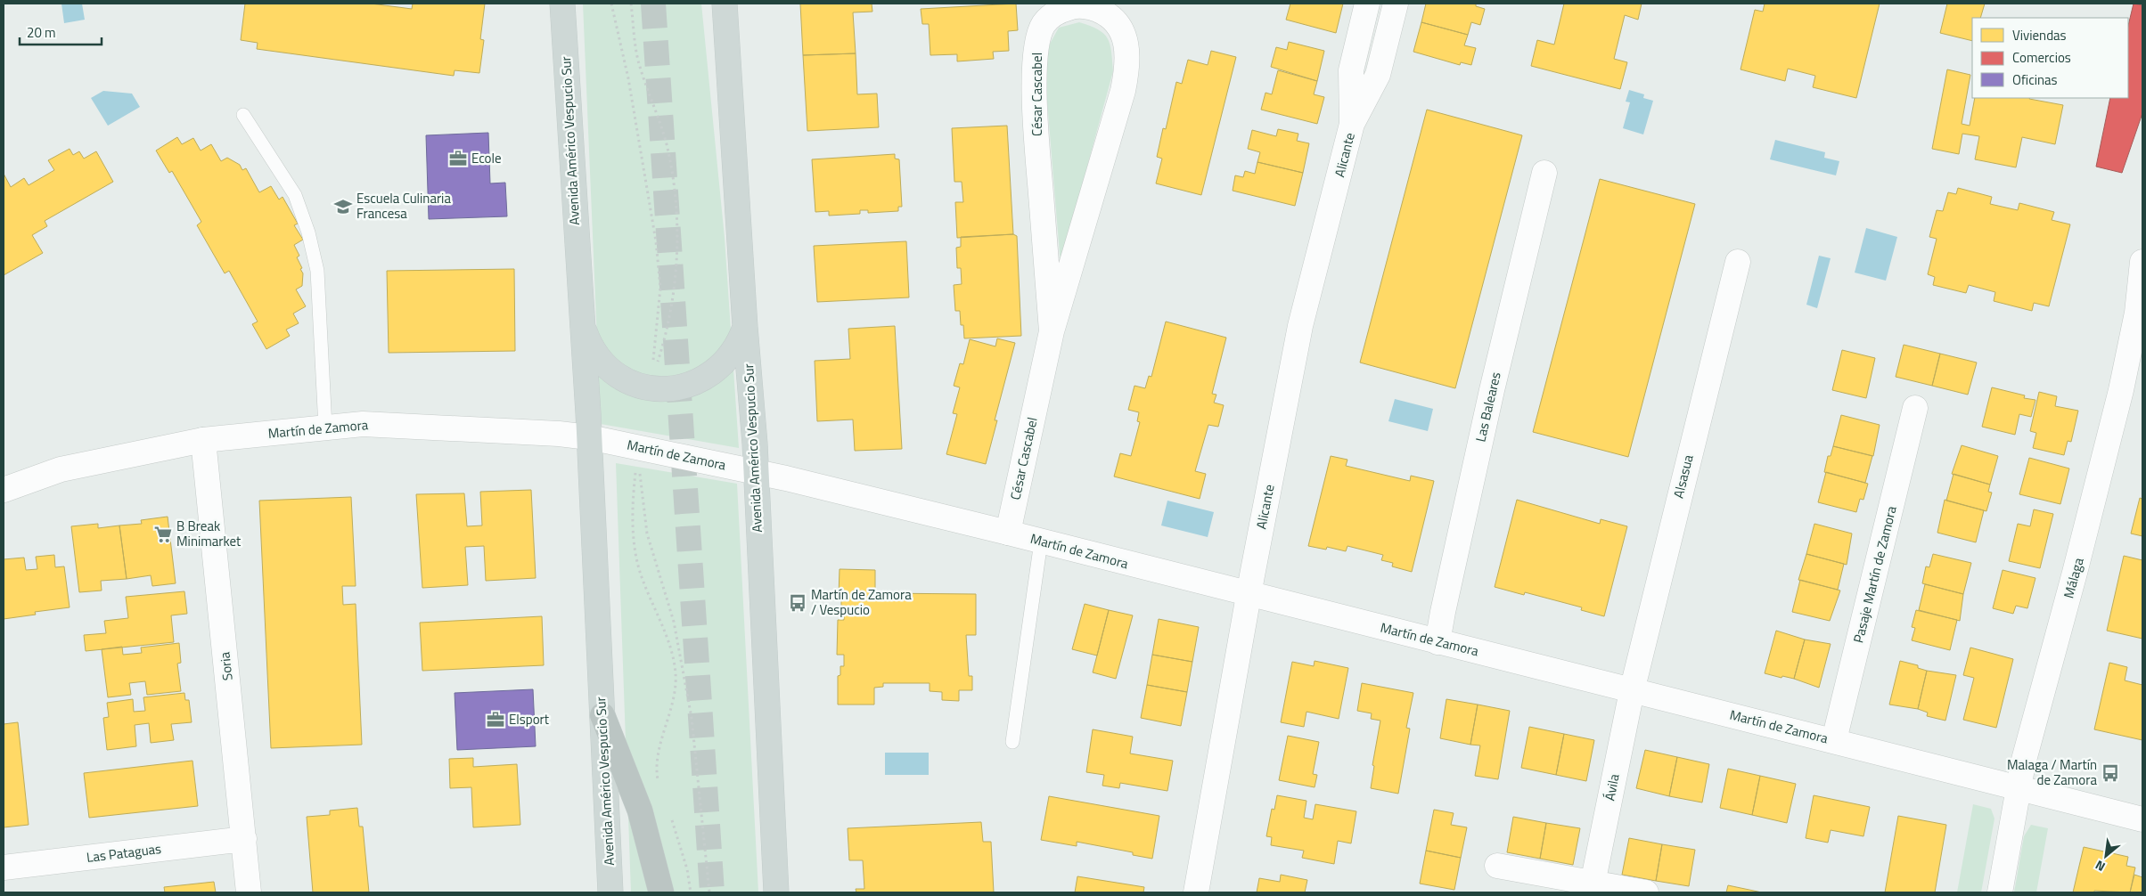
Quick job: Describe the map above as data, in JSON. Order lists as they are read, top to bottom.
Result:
{
  "streets": {
    "main road": ["Avenida Américo Vespucio Sur"],
    "street": [
      "César Cascabel",
      "Alicante",
      "Las Baleares",
      "Martín de Zamora",
      "Alsasua",
      "Pasaje Martín de Zamora",
      "Málaga",
      "Soria",
      "Ávila",
      "Las Pataguas"
    ]
  },
  "crossings": [
    ["César Cascabel", "Martín de Zamora"],
    ["Avenida Américo Vespucio Sur", "Martín de Zamora"],
    ["Alicante", "Martín de Zamora"],
    ["Las Baleares", "Martín de Zamora"],
    ["Martín de Zamora", "Alsasua"],
    ["Martín de Zamora", "Pasaje Martín de Zamora"],
    ["Martín de Zamora", "Málaga"],
    ["Martín de Zamora", "Soria"],
    ["Martín de Zamora", "Ávila"],
    ["Alsasua", "Ávila"],
    ["Soria", "Las Pataguas"]
  ],
  "places": {
    "office": ["Ecole", "Elsport"],
    "school or university": ["Escuela Culinaria Francesa"],
    "supermarket": ["B Break Minimarket"],
    "bus stop": ["Martín de Zamora / Vespucio", "Malaga / Martín de Zamora"]
  },
  "legend": ["Viviendas", "Comercios", "Oficinas"],
  "scale_bar": "20 m",
  "north": "bottom left"
}
